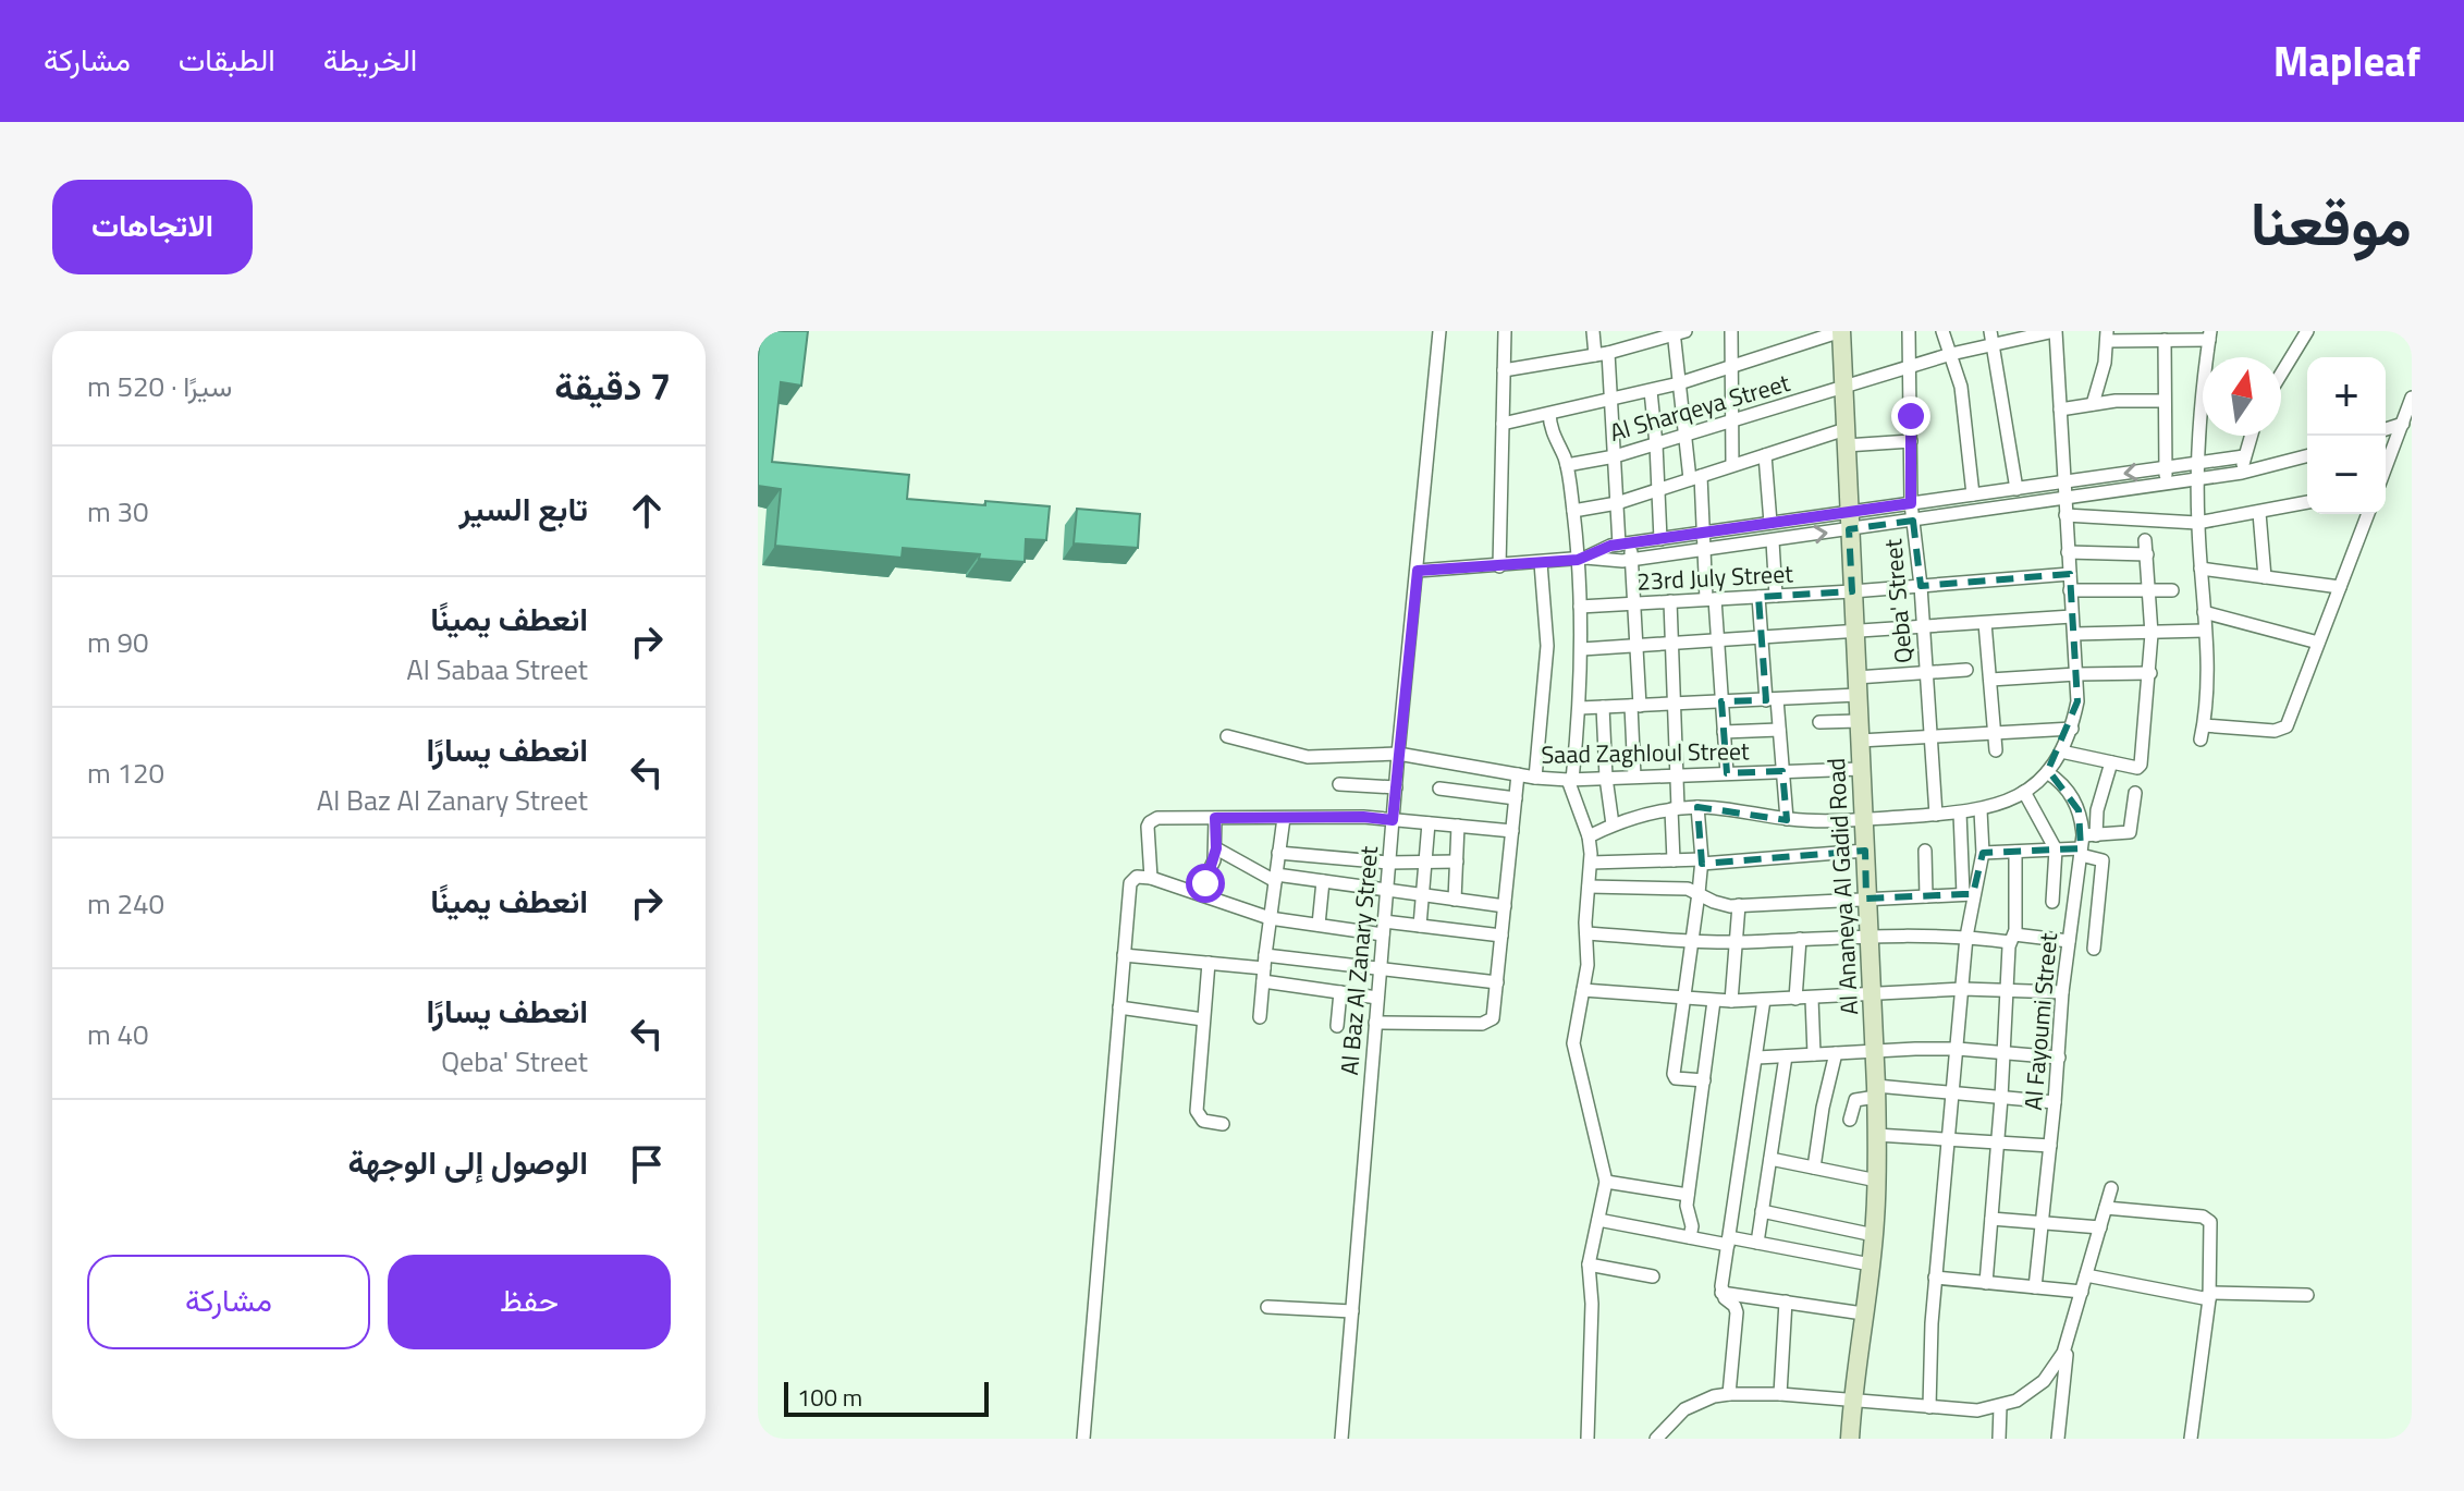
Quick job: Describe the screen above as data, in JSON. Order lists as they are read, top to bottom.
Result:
{
  "streets": {
    "street": [
      "Al Sharqeya Street",
      "23rd July Street",
      "Qeba' Street",
      "Saad Zaghloul Street",
      "Al Ananeya Al Gadid Road",
      "Al Baz Al Zanary Street",
      "Al Fayoumi Street"
    ]
  },
  "crossings": [
    ["Al Sharqeya Street", "Qeba' Street"],
    ["Al Sharqeya Street", "Al Ananeya Al Gadid Road"],
    ["23rd July Street", "Qeba' Street"],
    ["23rd July Street", "Al Ananeya Al Gadid Road"],
    ["Saad Zaghloul Street", "Al Ananeya Al Gadid Road"],
    ["Saad Zaghloul Street", "Al Baz Al Zanary Street"]
  ],
  "scale_bar": "100 m",
  "north": "top",
  "page": {
    "header": "Mapleaf",
    "nav": ["الخريطة", "الطبقات", "مشاركة"],
    "title": "موقعنا",
    "buttons": [
      "الاتجاهات",
      ["حفظ", "مشاركة"]
    ],
    "heading": ["7 دقيقة", "سيرًا · 520 m"],
    "map_buttons": ["+", "−"],
    "list": [
      ["تابع السير", "30 m"],
      ["انعطف يمينًا", "Al Sabaa Street", "90 m"],
      ["انعطف يسارًا", "Al Baz Al Zanary Street", "120 m"],
      ["انعطف يمينًا", "240 m"],
      ["انعطف يسارًا", "Qeba' Street", "40 m"],
      "الوصول إلى الوجهة"
    ],
    "scale": "100 m"
  }
}
